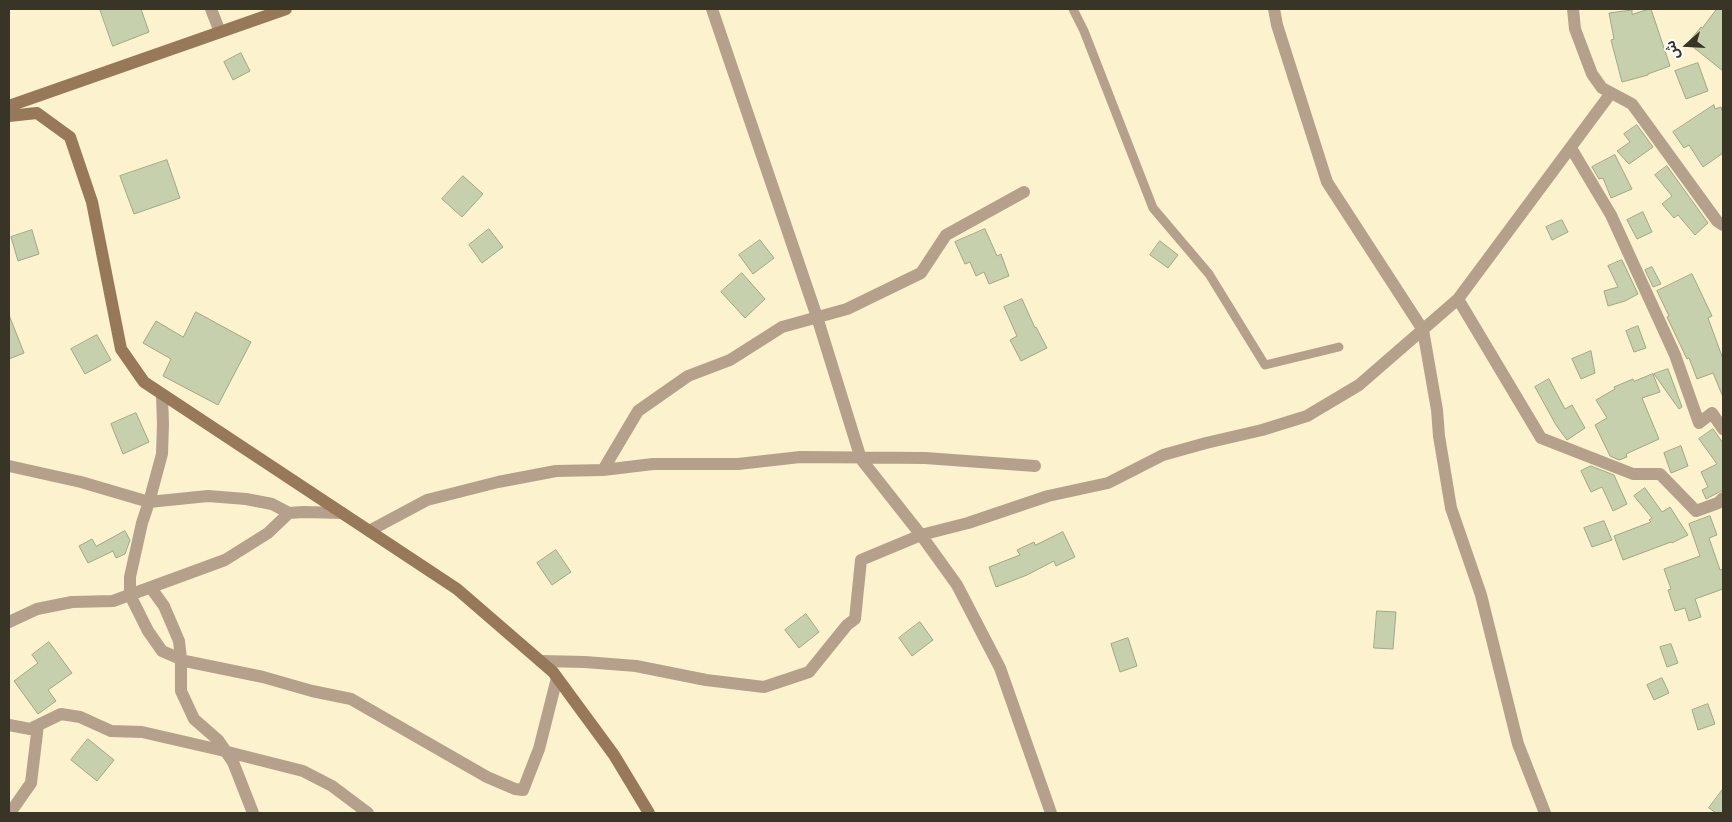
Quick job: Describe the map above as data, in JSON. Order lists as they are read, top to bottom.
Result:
{
  "north": "left"
}
